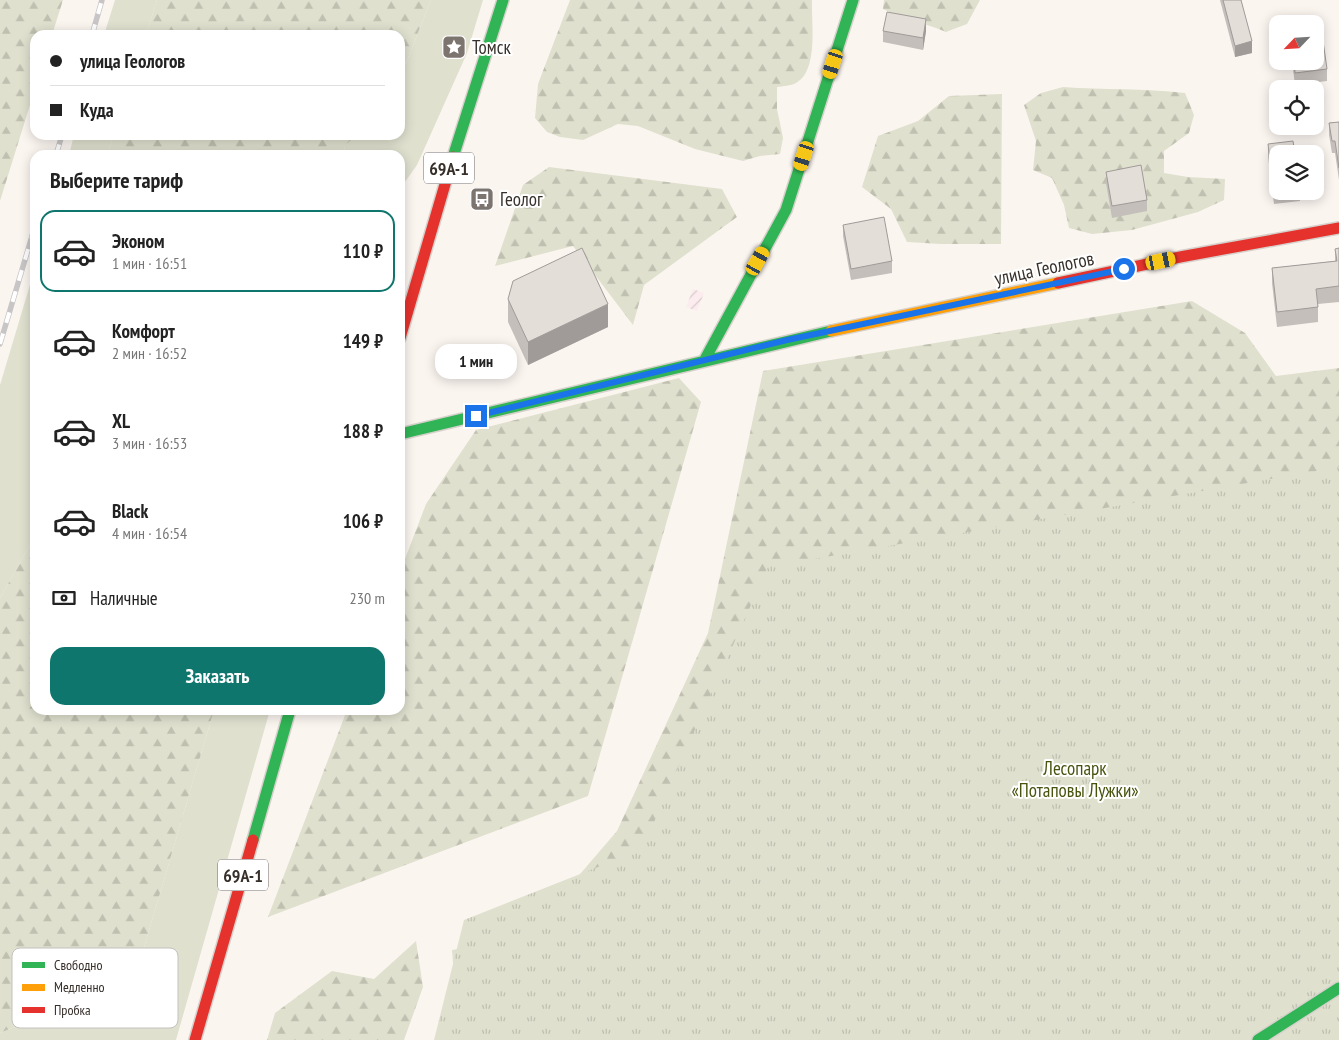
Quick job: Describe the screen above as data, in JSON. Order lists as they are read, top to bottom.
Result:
{
  "streets": {
    "street": ["69А-1", "улица Геологов"]
  },
  "parks": ["Лесопарк «Потаповы Лужки»"],
  "places": {
    "place": ["Томск"],
    "bus stop": ["Геолог"]
  },
  "legend": ["Свободно", "Медленно", "Пробка"],
  "north": "bottom left",
  "page": {
    "banner": ["улица Геологов", "Куда"],
    "heading": "Выберите тариф",
    "list": [
      {
        "name": "Эконом",
        "note": "1 мин · 16:51",
        "value": "110 ₽"
      },
      {
        "name": "Комфорт",
        "note": "2 мин · 16:52",
        "value": "149 ₽"
      },
      {
        "name": "XL",
        "note": "3 мин · 16:53",
        "value": "188 ₽"
      },
      {
        "name": "Black",
        "note": "4 мин · 16:54",
        "value": "106 ₽"
      }
    ],
    "bubble": "1 мин",
    "pay": ["Наличные", "230 m"],
    "buttons": "Заказать"
  }
}
